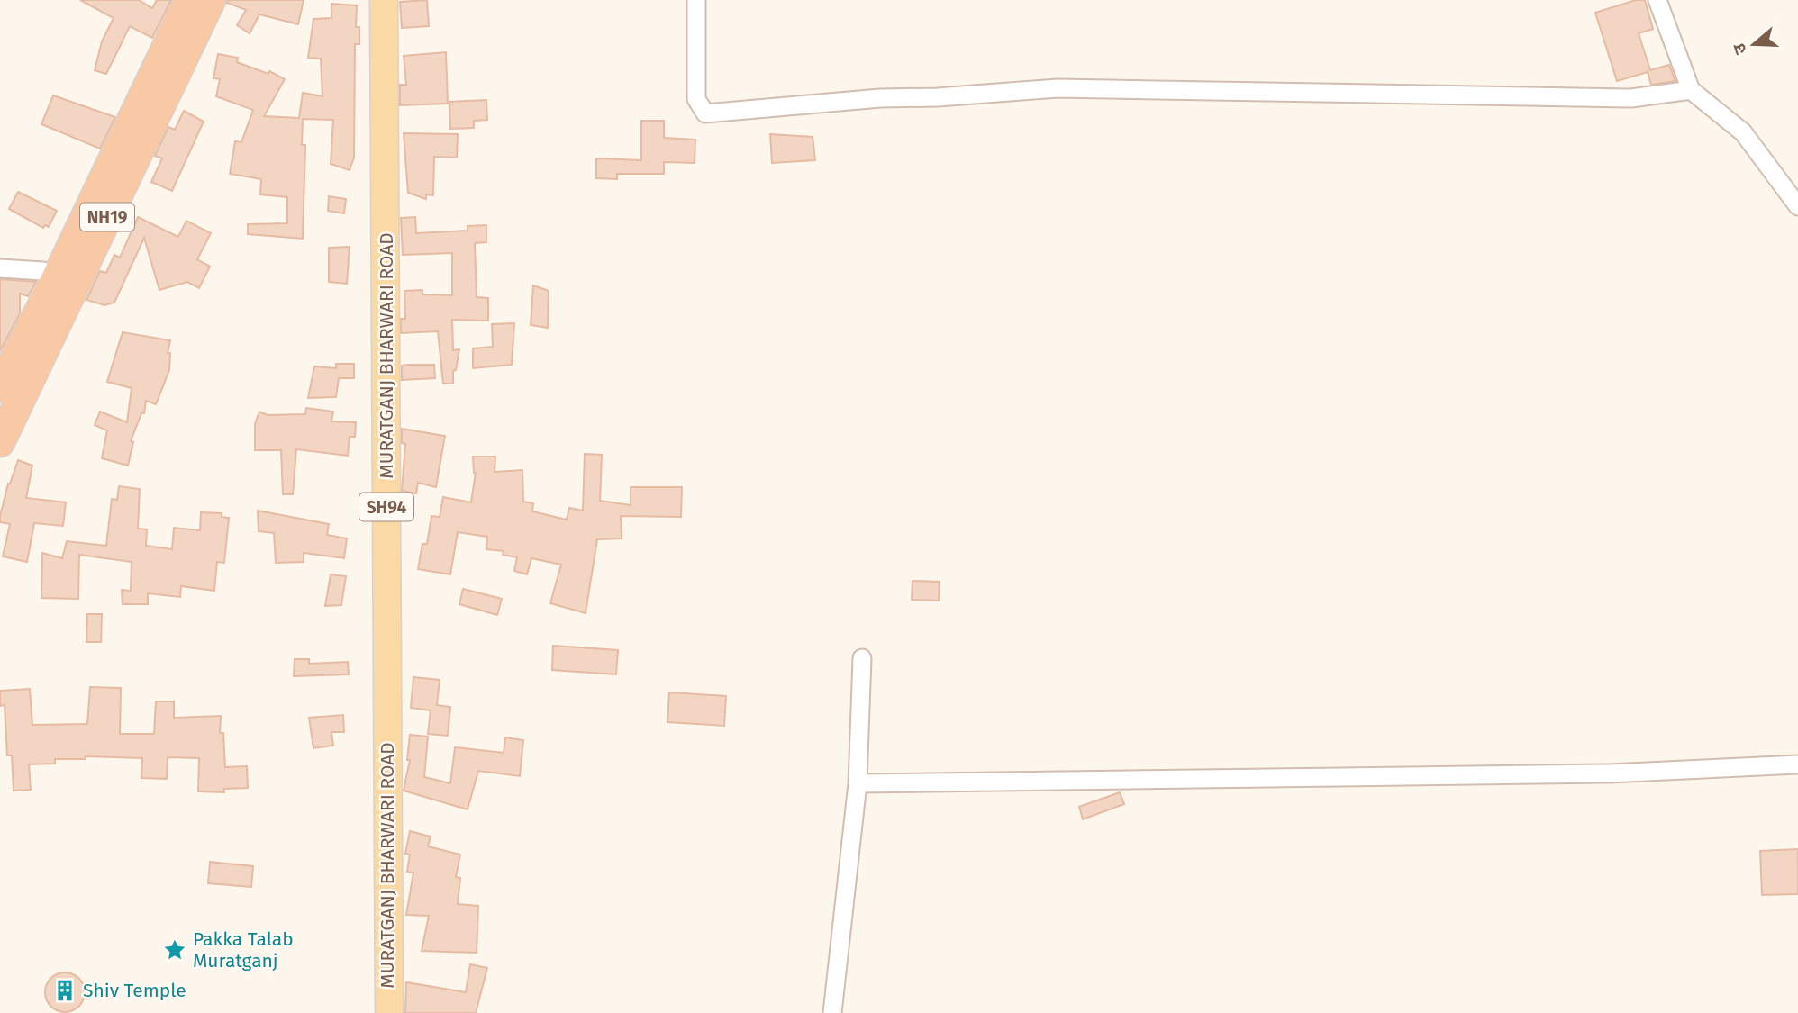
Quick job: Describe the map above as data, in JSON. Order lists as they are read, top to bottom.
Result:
{
  "streets": {
    "highway": ["NH19"],
    "main road": ["MURATGANJ BHARWARI ROAD", "SH94"]
  },
  "places": {
    "place": ["Pakka Talab Muratganj"],
    "building": ["Shiv Temple"]
  },
  "north": "left"
}
